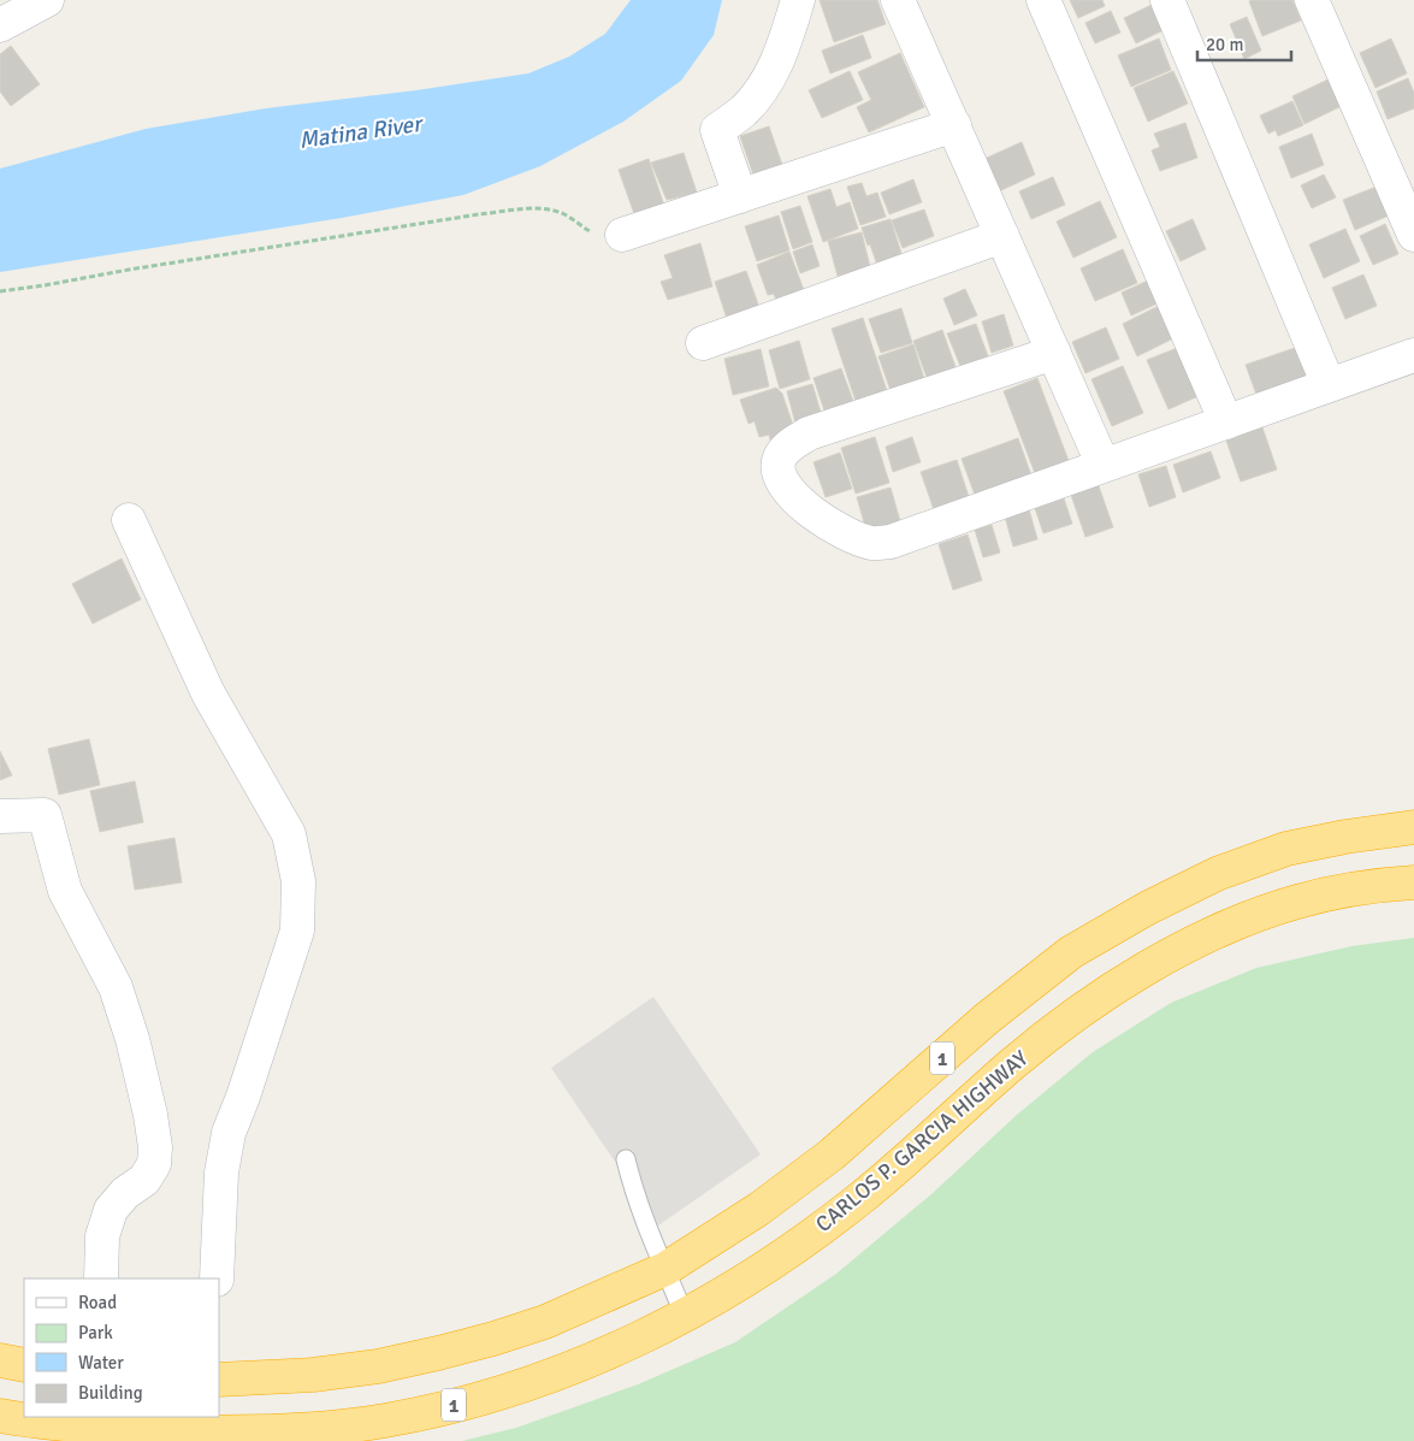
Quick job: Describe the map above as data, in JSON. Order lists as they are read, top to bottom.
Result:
{
  "streets": {
    "highway": ["1", "CARLOS P. GARCIA HIGHWAY"]
  },
  "water": ["Matina River"],
  "legend": [
    "Road",
    "Park",
    "Water",
    "Building"
  ],
  "scale_bar": "20 m"
}
